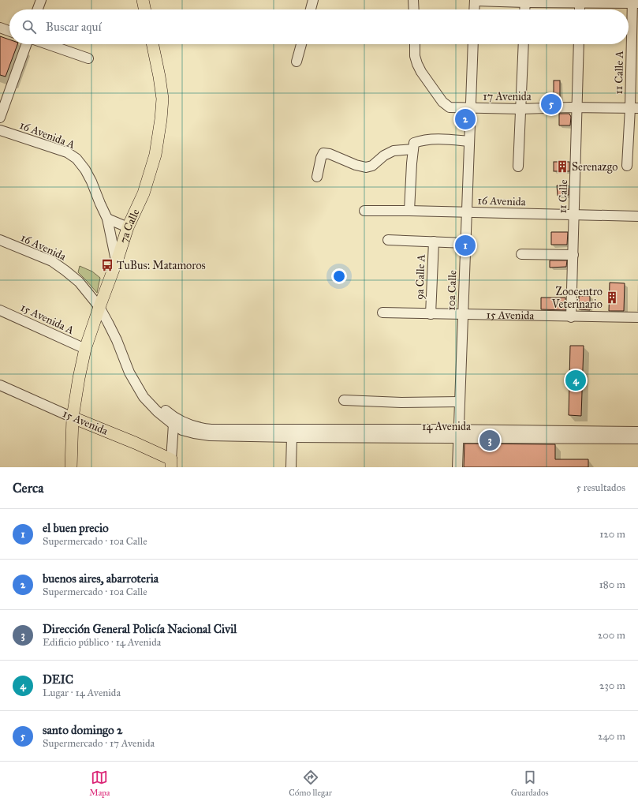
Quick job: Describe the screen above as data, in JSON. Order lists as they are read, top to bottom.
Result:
{
  "streets": {
    "main road": ["7a Calle", "15 Avenida"],
    "street": [
      "11 Calle A",
      "17 Avenida",
      "16 Avenida A",
      "11 Calle",
      "16 Avenida",
      "9a Calle A",
      "10a Calle",
      "15 Avenida A",
      "14 Avenida"
    ]
  },
  "crossings": [
    ["11 Calle A", "17 Avenida"],
    ["17 Avenida", "11 Calle"],
    ["17 Avenida", "10a Calle"],
    ["16 Avenida A", "7a Calle"],
    ["11 Calle", "16 Avenida"],
    ["11 Calle", "15 Avenida"],
    ["16 Avenida", "7a Calle"],
    ["16 Avenida", "10a Calle"],
    ["16 Avenida", "14 Avenida"],
    ["7a Calle", "15 Avenida"],
    ["7a Calle", "15 Avenida A"],
    ["7a Calle", "14 Avenida"],
    ["9a Calle A", "15 Avenida"],
    ["10a Calle", "15 Avenida"],
    ["10a Calle", "14 Avenida"]
  ],
  "places": {
    "building": ["Serenazgo", "Zoocentro Veterinario"],
    "bus stop": ["TuBus: Matamoros"]
  },
  "page": {
    "search": "Buscar aquí",
    "pins": [
      "5",
      "2",
      "1",
      "4",
      "3"
    ],
    "heading": ["Cerca", "5 resultados"],
    "list": [
      {
        "mark": "1",
        "name": "el buen precio",
        "note": "Supermercado · 10a Calle",
        "value": "120 m"
      },
      {
        "mark": "2",
        "name": "buenos aires, abarroteria",
        "note": "Supermercado · 10a Calle",
        "value": "180 m"
      },
      {
        "mark": "3",
        "name": "Dirección General Policía Nacional Civil",
        "note": "Edificio público · 14 Avenida",
        "value": "200 m"
      },
      {
        "mark": "4",
        "name": "DEIC",
        "note": "Lugar · 14 Avenida",
        "value": "230 m"
      },
      {
        "mark": "5",
        "name": "santo domingo 2",
        "note": "Supermercado · 17 Avenida",
        "value": "240 m"
      }
    ],
    "nav": ["Mapa", "Cómo llegar", "Guardados"]
  }
}
